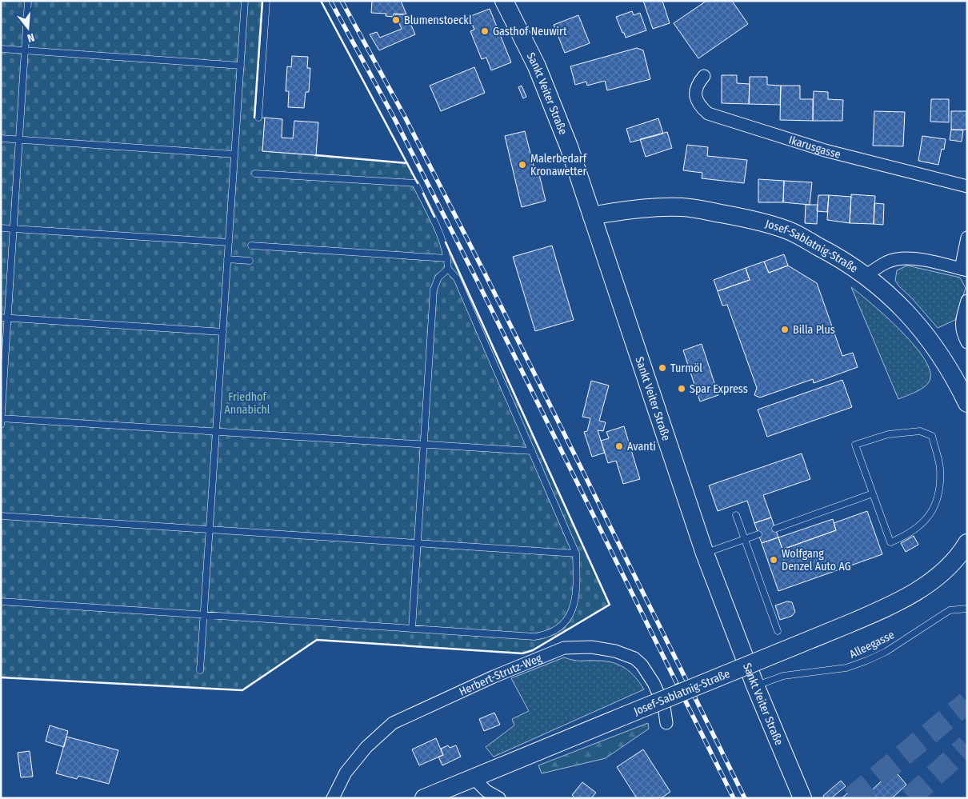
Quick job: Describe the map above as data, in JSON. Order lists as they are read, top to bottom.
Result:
{
  "streets": {
    "main road": ["Sankt Veiter Straße", "Josef-Sablatnig-Straße"],
    "street": ["Ikarusgasse", "Herbert-Strutz-Weg"],
    "lane": ["Alleegasse"]
  },
  "crossings": [
    ["Sankt Veiter Straße", "Josef-Sablatnig-Straße"],
    ["Sankt Veiter Straße", "Alleegasse"]
  ],
  "parks": ["Friedhof Annabichl"],
  "places": [
    "Blumenstoeckl",
    "Gasthof Neuwirt",
    "Malerbedarf Kronawetter",
    "Billa Plus",
    "Turmöl",
    "Spar Express",
    "Avanti",
    "Wolfgang Denzel Auto AG"
  ],
  "north": "bottom"
}
